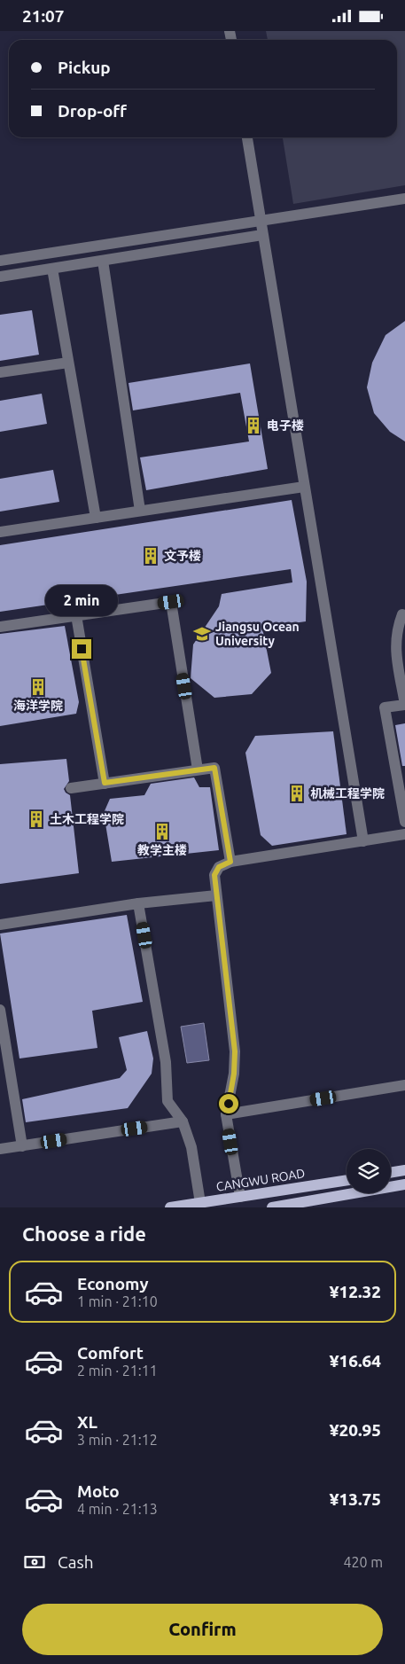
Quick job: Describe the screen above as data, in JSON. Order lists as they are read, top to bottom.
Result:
{
  "streets": {
    "main road": ["CANGWU ROAD"]
  },
  "places": {
    "building": [
      "电子楼",
      "文予楼",
      "海洋学院",
      "机械工程学院",
      "土木工程学院",
      "教学主楼"
    ],
    "school or university": ["Jiangsu Ocean University"]
  },
  "page": {
    "status": "21:07",
    "banner": ["Pickup", "Drop-off"],
    "bubble": "2 min",
    "heading": "Choose a ride",
    "list": [
      {
        "name": "Economy",
        "note": "1 min · 21:10",
        "value": "¥12.32"
      },
      {
        "name": "Comfort",
        "note": "2 min · 21:11",
        "value": "¥16.64"
      },
      {
        "name": "XL",
        "note": "3 min · 21:12",
        "value": "¥20.95"
      },
      {
        "name": "Moto",
        "note": "4 min · 21:13",
        "value": "¥13.75"
      }
    ],
    "pay": ["Cash", "420 m"],
    "buttons": "Confirm"
  }
}
